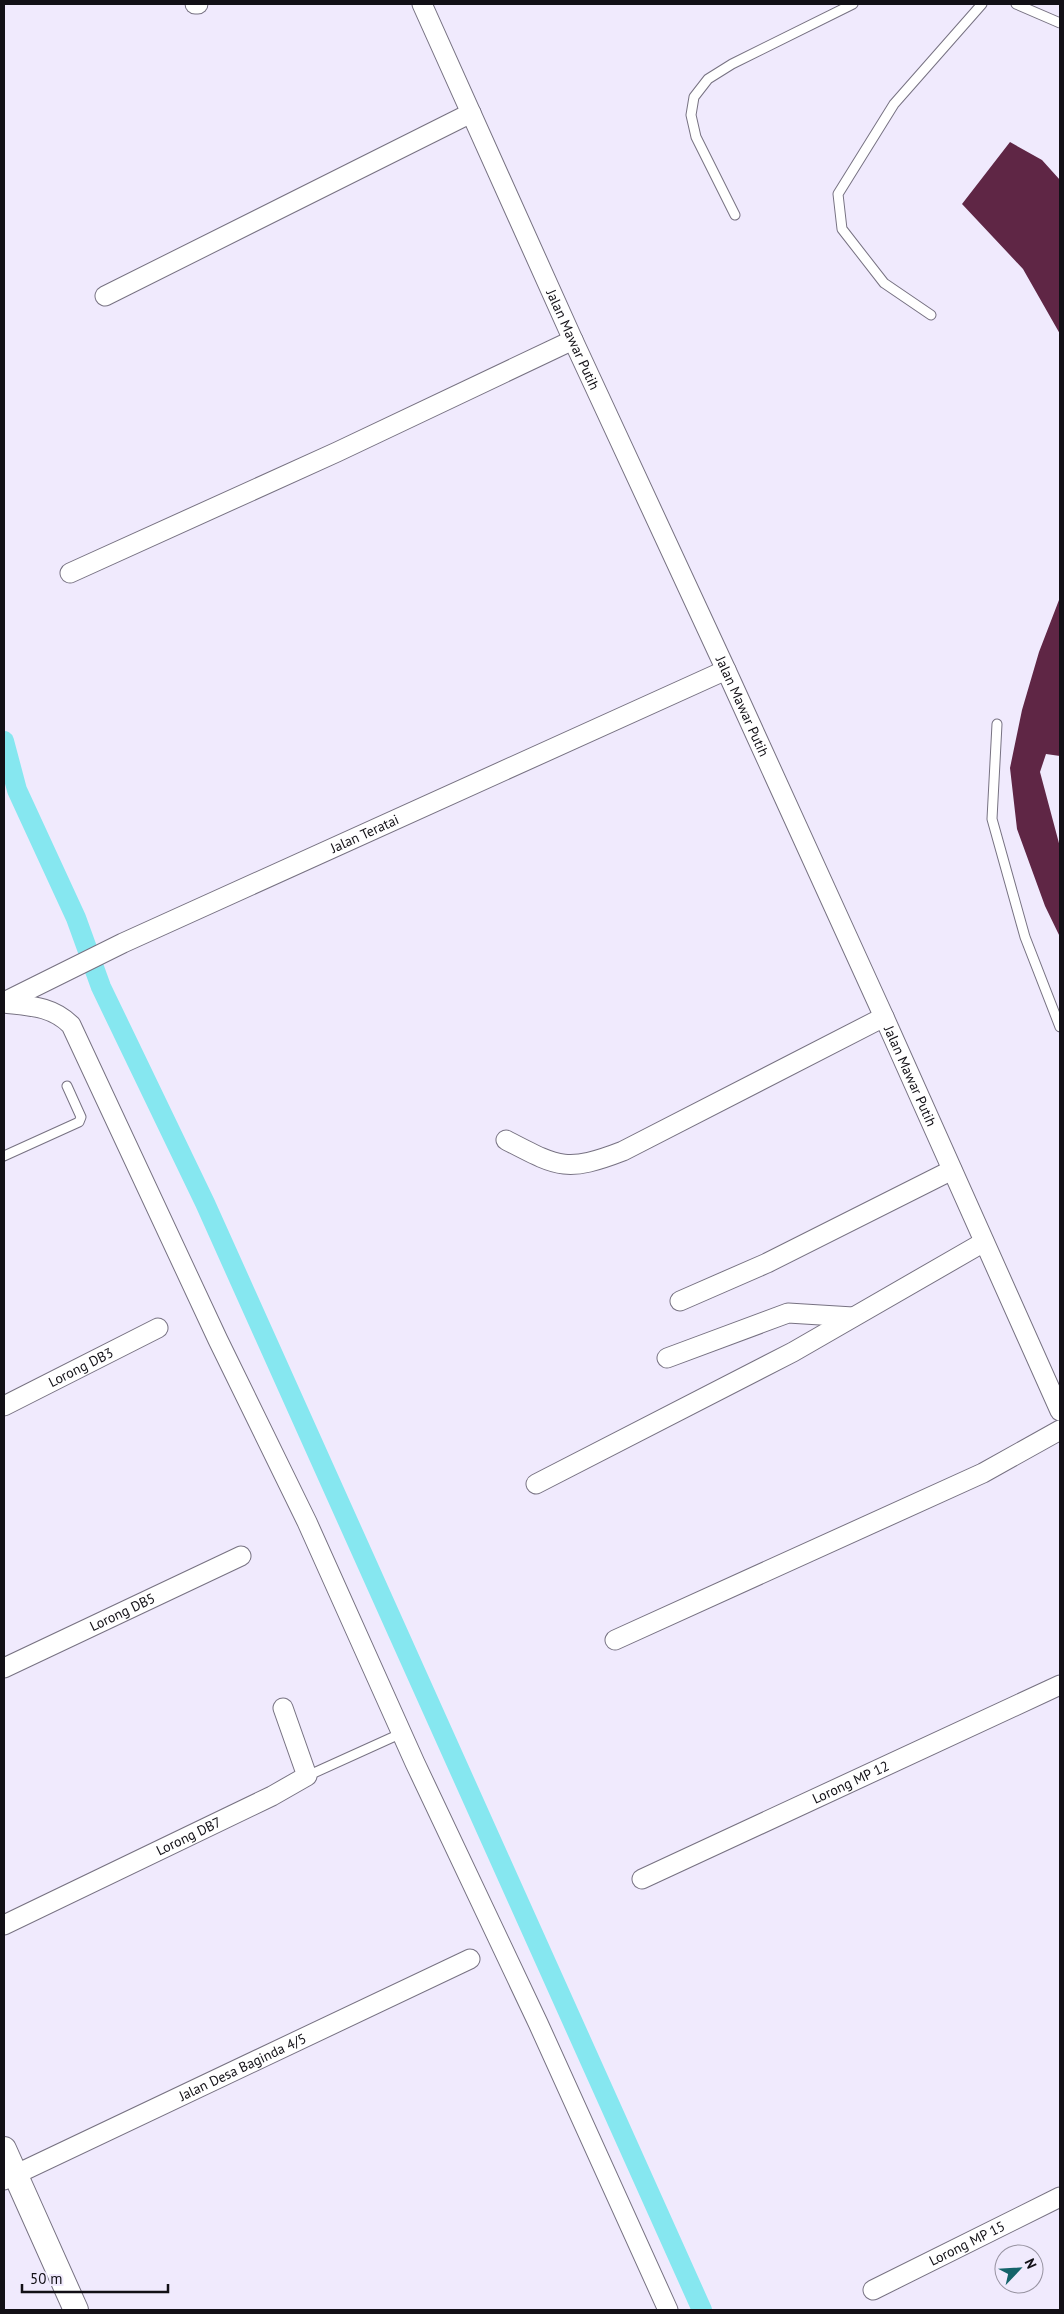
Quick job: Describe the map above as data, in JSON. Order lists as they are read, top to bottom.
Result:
{
  "streets": {
    "street": [
      "Jalan Mawar Putih",
      "Jalan Teratai",
      "Lorong DB3",
      "Lorong DB5",
      "Lorong MP 12",
      "Lorong DB7",
      "Jalan Desa Baginda 4/5",
      "Lorong MP 15"
    ]
  },
  "crossings": [
    ["Jalan Mawar Putih", "Jalan Teratai"]
  ],
  "scale_bar": "50 m",
  "north": "top right"
}
